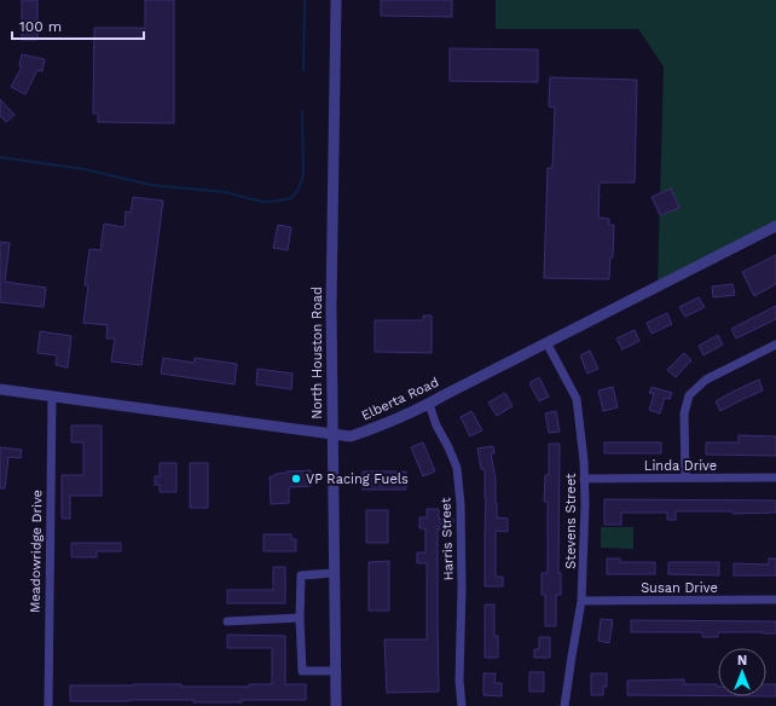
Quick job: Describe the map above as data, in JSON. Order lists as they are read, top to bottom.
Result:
{
  "streets": {
    "street": [
      "North Houston Road",
      "Elberta Road",
      "Linda Drive",
      "Stevens Street",
      "Harris Street",
      "Meadowridge Drive",
      "Susan Drive"
    ]
  },
  "crossings": [
    ["North Houston Road", "Elberta Road"],
    ["Elberta Road", "Stevens Street"],
    ["Elberta Road", "Harris Street"],
    ["Elberta Road", "Meadowridge Drive"],
    ["Linda Drive", "Stevens Street"],
    ["Stevens Street", "Susan Drive"]
  ],
  "places": ["VP Racing Fuels"],
  "scale_bar": "100 m",
  "north": "top"
}
